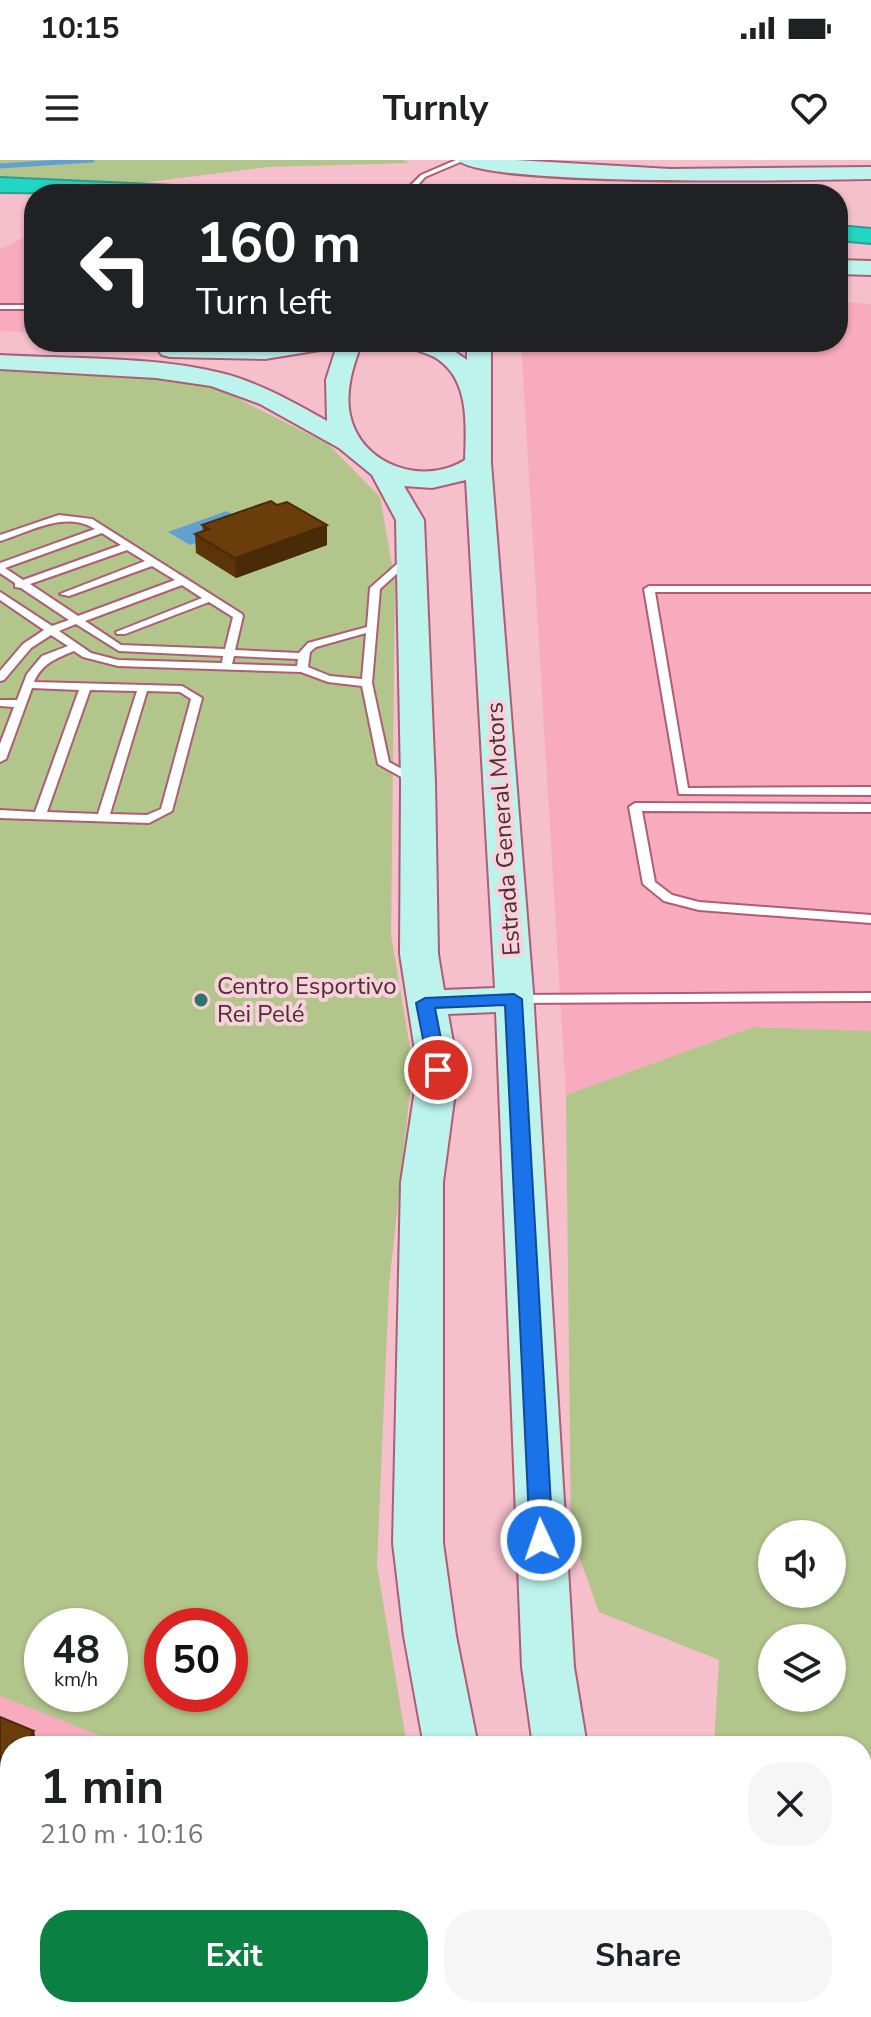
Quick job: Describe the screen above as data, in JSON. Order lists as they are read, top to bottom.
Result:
{
  "streets": {
    "main road": ["Estrada General Motors"]
  },
  "places": ["Centro Esportivo Rei Pelé"],
  "page": {
    "status": "10:15",
    "header": "Turnly",
    "turn": ["160 m", "Turn left"],
    "speed": "48 km/h",
    "limit": "50",
    "heading": ["1 min", "210 m · 10:16"],
    "buttons": ["Exit", "Share"]
  }
}
